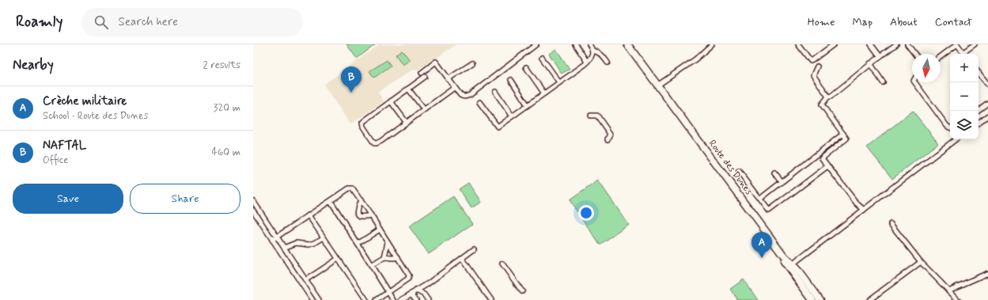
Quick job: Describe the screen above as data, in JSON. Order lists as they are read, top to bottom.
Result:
{
  "streets": {
    "main road": ["Route des Dunes"]
  },
  "north": "bottom",
  "page": {
    "header": "Roamly",
    "search": "Search here",
    "nav": [
      "Home",
      "Map",
      "About",
      "Contact"
    ],
    "heading": ["Nearby", "2 results"],
    "map_buttons": ["+", "−"],
    "pins": ["B", "A"],
    "list": [
      {
        "mark": "A",
        "name": "Crèche militaire",
        "note": "School · Route des Dunes",
        "value": "320 m"
      },
      {
        "mark": "B",
        "name": "NAFTAL",
        "note": "Office",
        "value": "460 m"
      }
    ],
    "buttons": ["Save", "Share"]
  }
}
